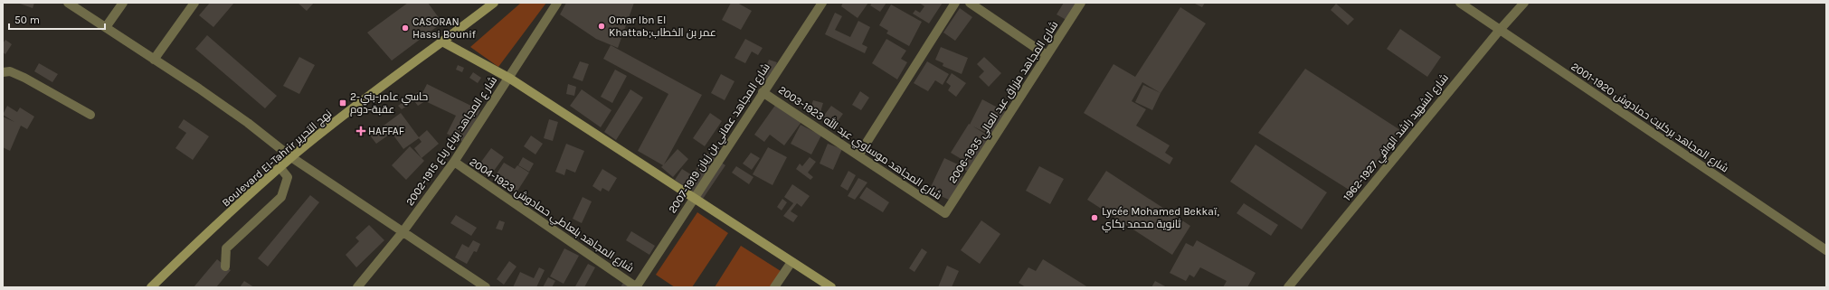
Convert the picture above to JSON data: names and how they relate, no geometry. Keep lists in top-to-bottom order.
{
  "streets": {
    "main road": ["Boulevard El-Tahrir نهج التحرير"],
    "street": [
      "شارع المجاهد مزراق عبد العالي 1935-2006",
      "شارع المجاهد بركليت حمادوش 1920-2001",
      "شارع الشهيد راشد الوافي 1927-1962",
      "شارع المجاهد عماني بن زيان 1919-2007",
      "شار ع المجاهد برباع رباع 1915-2002",
      "شارع المجاهد موساوي عبد الله 1923-2003",
      "شارع المجاهد بلعاطي حمادوش 1923-2004"
    ]
  },
  "crossings": [
    ["شارع المجاهد مزراق عبد العالي 1935-2006", "شارع المجاهد موساوي عبد الله 1923-2003"],
    ["شارع المجاهد بركليت حمادوش 1920-2001", "شارع الشهيد راشد الوافي 1927-1962"],
    ["شارع المجاهد عماني بن زيان 1919-2007", "شارع المجاهد موساوي عبد الله 1923-2003"],
    ["شارع المجاهد عماني بن زيان 1919-2007", "شارع المجاهد بلعاطي حمادوش 1923-2004"],
    ["شار ع المجاهد برباع رباع 1915-2002", "شارع المجاهد بلعاطي حمادوش 1923-2004"]
  ],
  "places": {
    "other": ["Omar Ibn El Khattab;عمر بن الخطاب", "CASORAN Hassi Bounif", "Lycée Mohamed Bekkaï, ثانوية محمد بكاي"],
    "transit": ["2-حاسي عامر-بني عقبة-دوم"],
    "health": ["HAFFAF"]
  },
  "scale_bar": "50 m"
}
